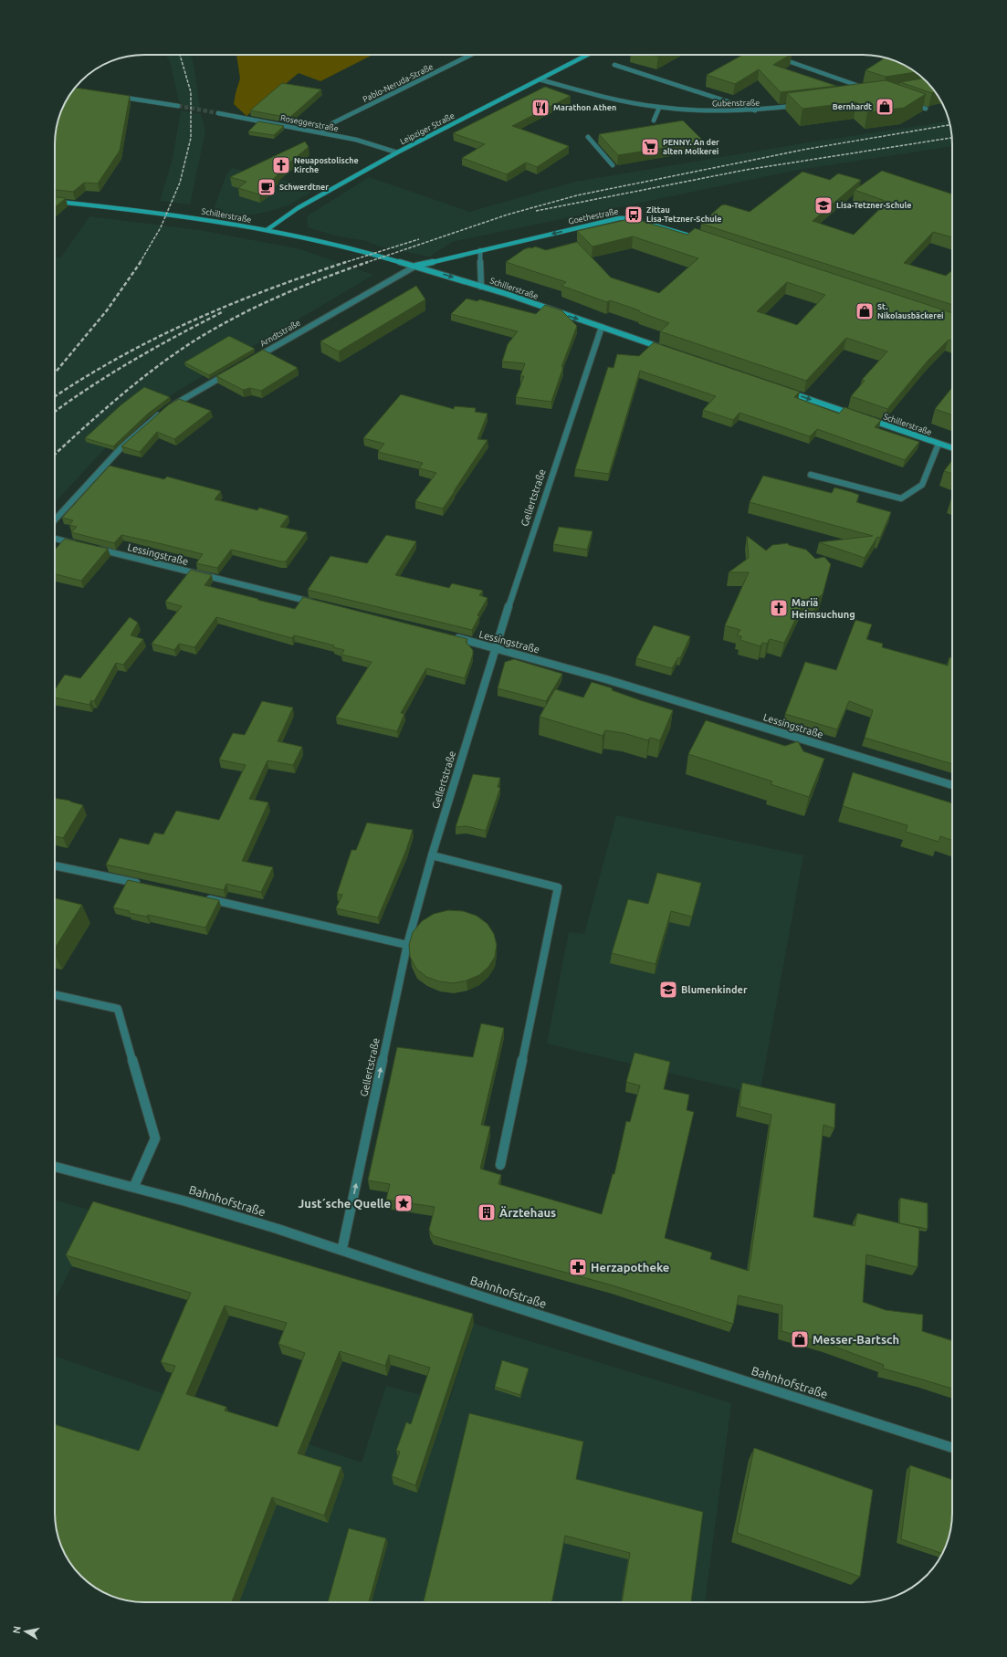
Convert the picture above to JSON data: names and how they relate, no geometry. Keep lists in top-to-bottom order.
{
  "streets": {
    "main road": ["Leipziger Straße", "Schillerstraße", "Goethestraße"],
    "street": [
      "Pablo-Neruda-Straße",
      "Gubenstraße",
      "Roseggerstraße",
      "Arndtstraße",
      "Gellertstraße",
      "Lessingstraße",
      "Bahnhofstraße"
    ]
  },
  "crossings": [
    ["Pablo-Neruda-Straße", "Roseggerstraße"],
    ["Gubenstraße", "Leipziger Straße"],
    ["Roseggerstraße", "Leipziger Straße"],
    ["Leipziger Straße", "Schillerstraße"],
    ["Schillerstraße", "Goethestraße"],
    ["Schillerstraße", "Arndtstraße"],
    ["Schillerstraße", "Gellertstraße"],
    ["Goethestraße", "Arndtstraße"],
    ["Gellertstraße", "Lessingstraße"],
    ["Gellertstraße", "Bahnhofstraße"]
  ],
  "one_way": ["Goethestraße"],
  "places": {
    "shop": ["Bernhardt", "St. Nikolausbäckerei", "Messer-Bartsch"],
    "restaurant": ["Marathon Athen"],
    "supermarket": ["PENNY. An der alten Molkerei"],
    "church": ["Neuapostolische Kirche", "Mariä Heimsuchung"],
    "cafe": ["Schwerdtner"],
    "school or university": ["Lisa-Tetzner-Schule", "Blumenkinder"],
    "bus stop": ["Zittau Lisa-Tetzner-Schule"],
    "place": ["Just´sche Quelle"],
    "building": ["Ärztehaus"],
    "pharmacy": ["Herzapotheke"]
  },
  "north": "left"
}
